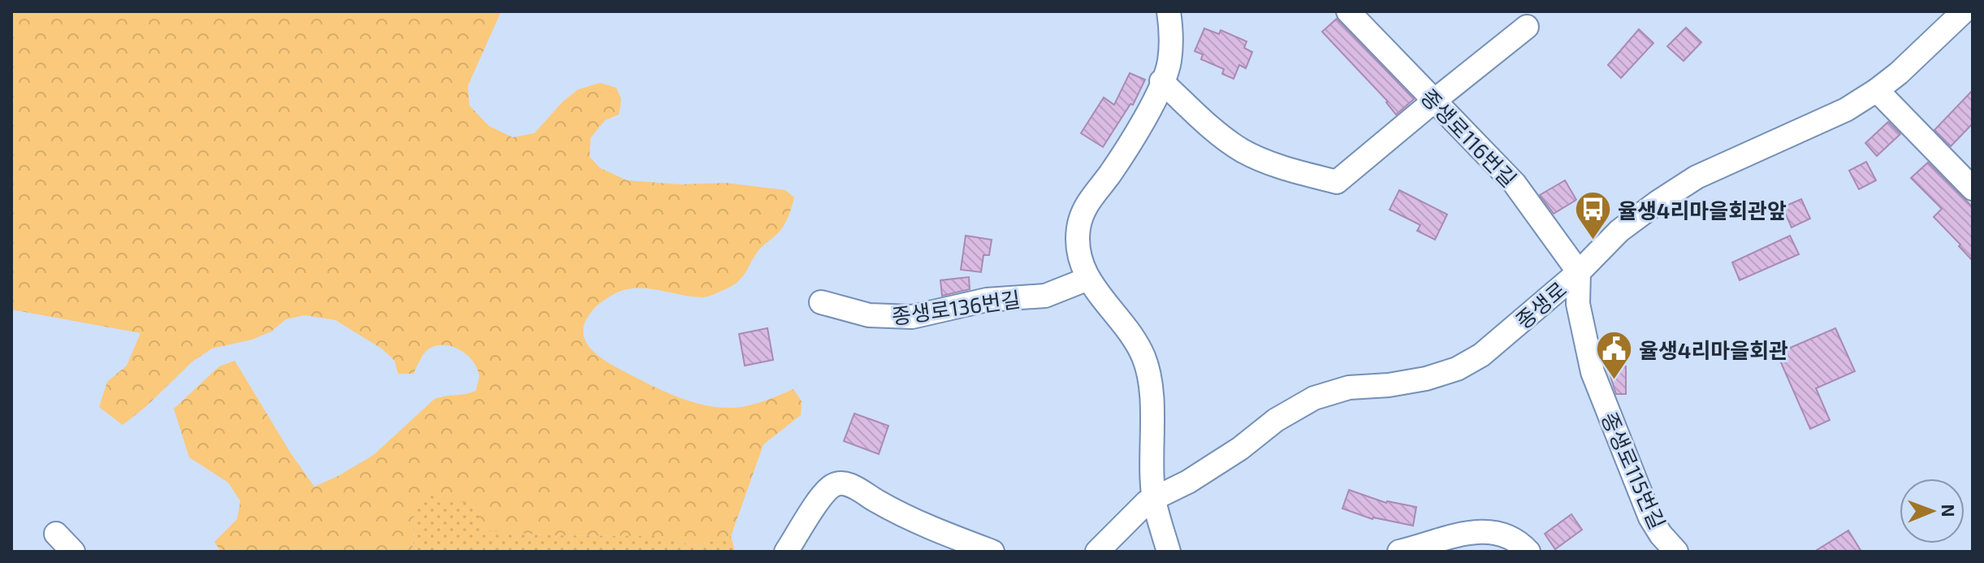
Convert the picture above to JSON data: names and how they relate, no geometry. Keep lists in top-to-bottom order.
{
  "streets": {
    "street": [
      "종생로116번길",
      "종생로",
      "종생로136번길",
      "종생로115번길"
    ]
  },
  "crossings": [
    ["종생로116번길", "종생로"],
    ["종생로116번길", "종생로115번길"],
    ["종생로", "종생로115번길"]
  ],
  "places": {
    "bus stop": ["율생4리마을회관앞"],
    "public building": ["율생4리마을회관"]
  },
  "north": "right"
}
